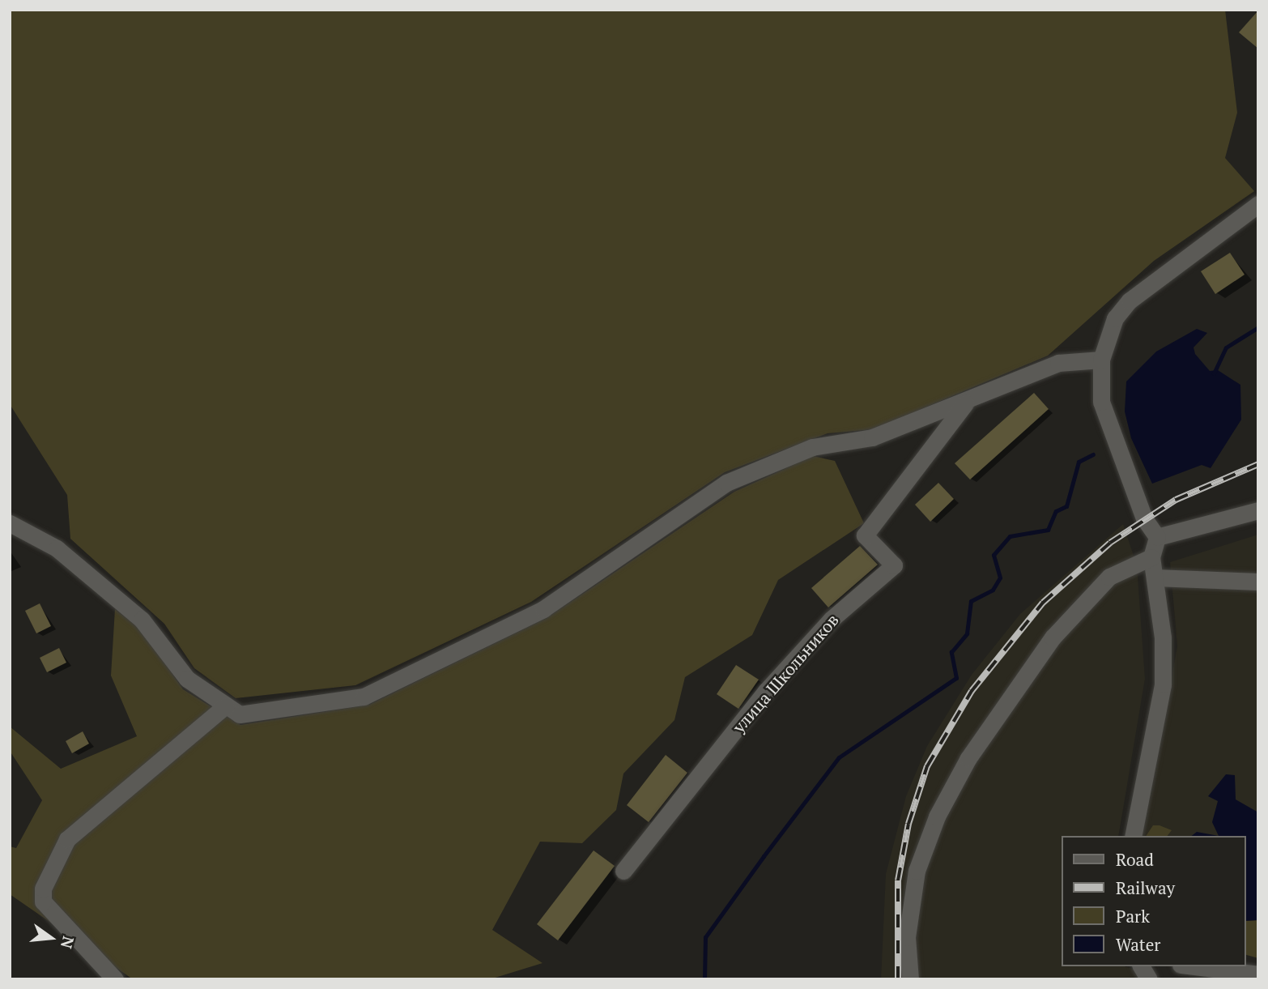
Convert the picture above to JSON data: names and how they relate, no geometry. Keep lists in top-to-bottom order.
{
  "streets": {
    "street": ["улица Школьников"]
  },
  "legend": [
    "Road",
    "Railway",
    "Park",
    "Water"
  ],
  "north": "right"
}
